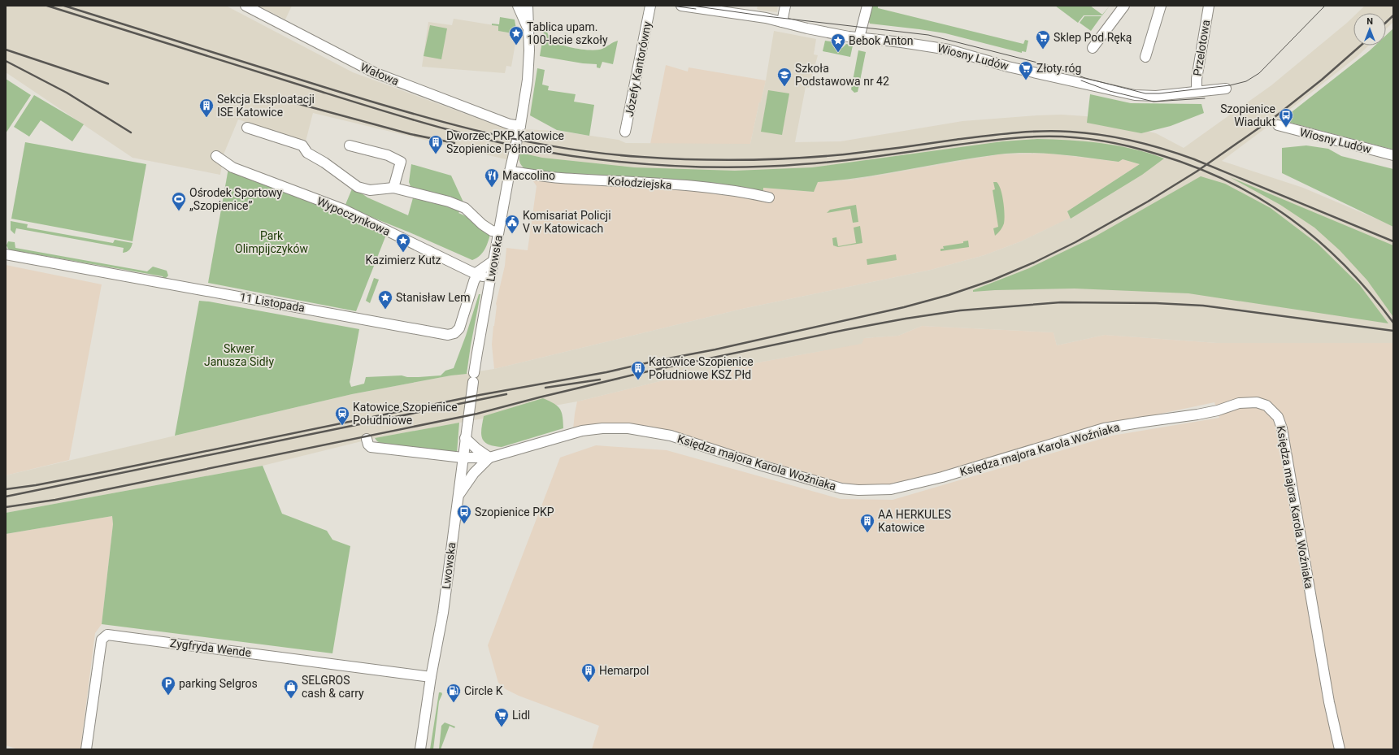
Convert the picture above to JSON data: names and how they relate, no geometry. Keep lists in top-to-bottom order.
{
  "streets": {
    "street": [
      "Przelotowa",
      "Wiosny Ludów",
      "Józefy Kantorówny",
      "Wałowa",
      "Kołodziejska",
      "Wypoczynkowa",
      "Lwowska",
      "11 Listopada",
      "Księdza majora Karola Woźniaka",
      "Zygfryda Wende"
    ]
  },
  "crossings": [
    ["Przelotowa", "Wiosny Ludów"],
    ["Wałowa", "Lwowska"],
    ["Kołodziejska", "Lwowska"],
    ["Wypoczynkowa", "Lwowska"],
    ["Wypoczynkowa", "11 Listopada"],
    ["Lwowska", "Księdza majora Karola Woźniaka"],
    ["Lwowska", "Zygfryda Wende"]
  ],
  "parks": ["Park Olimpijczyków", "Skwer Janusza Sidły"],
  "places": {
    "place": [
      "Tablica upam. 100-lecie szkoły",
      "Bebok Anton",
      "Kazimierz Kutz",
      "Stanisław Lem"
    ],
    "supermarket": ["Sklep Pod Ręką", "Złoty róg", "Lidl"],
    "school or university": ["Szkoła Podstawowa nr 42"],
    "building": [
      "Sekcja Eksploatacji ISE Katowice",
      "Dworzec PKP Katowice Szopienice Północne",
      "Katowice Szopienice Południowe KSZ Płd",
      "AA HERKULES Katowice",
      "Hemarpol"
    ],
    "bus stop": ["Szopienice Wiadukt", "Szopienice PKP"],
    "restaurant": ["Maccolino"],
    "sports": ["Ośrodek Sportowy „Szopienice”"],
    "public building": ["Komisariat Policji V w Katowicach"],
    "station": ["Katowice Szopienice Południowe"],
    "parking": ["parking Selgros"],
    "shop": ["SELGROS cash & carry"],
    "fuel station": ["Circle K"]
  },
  "north": "top"
}
